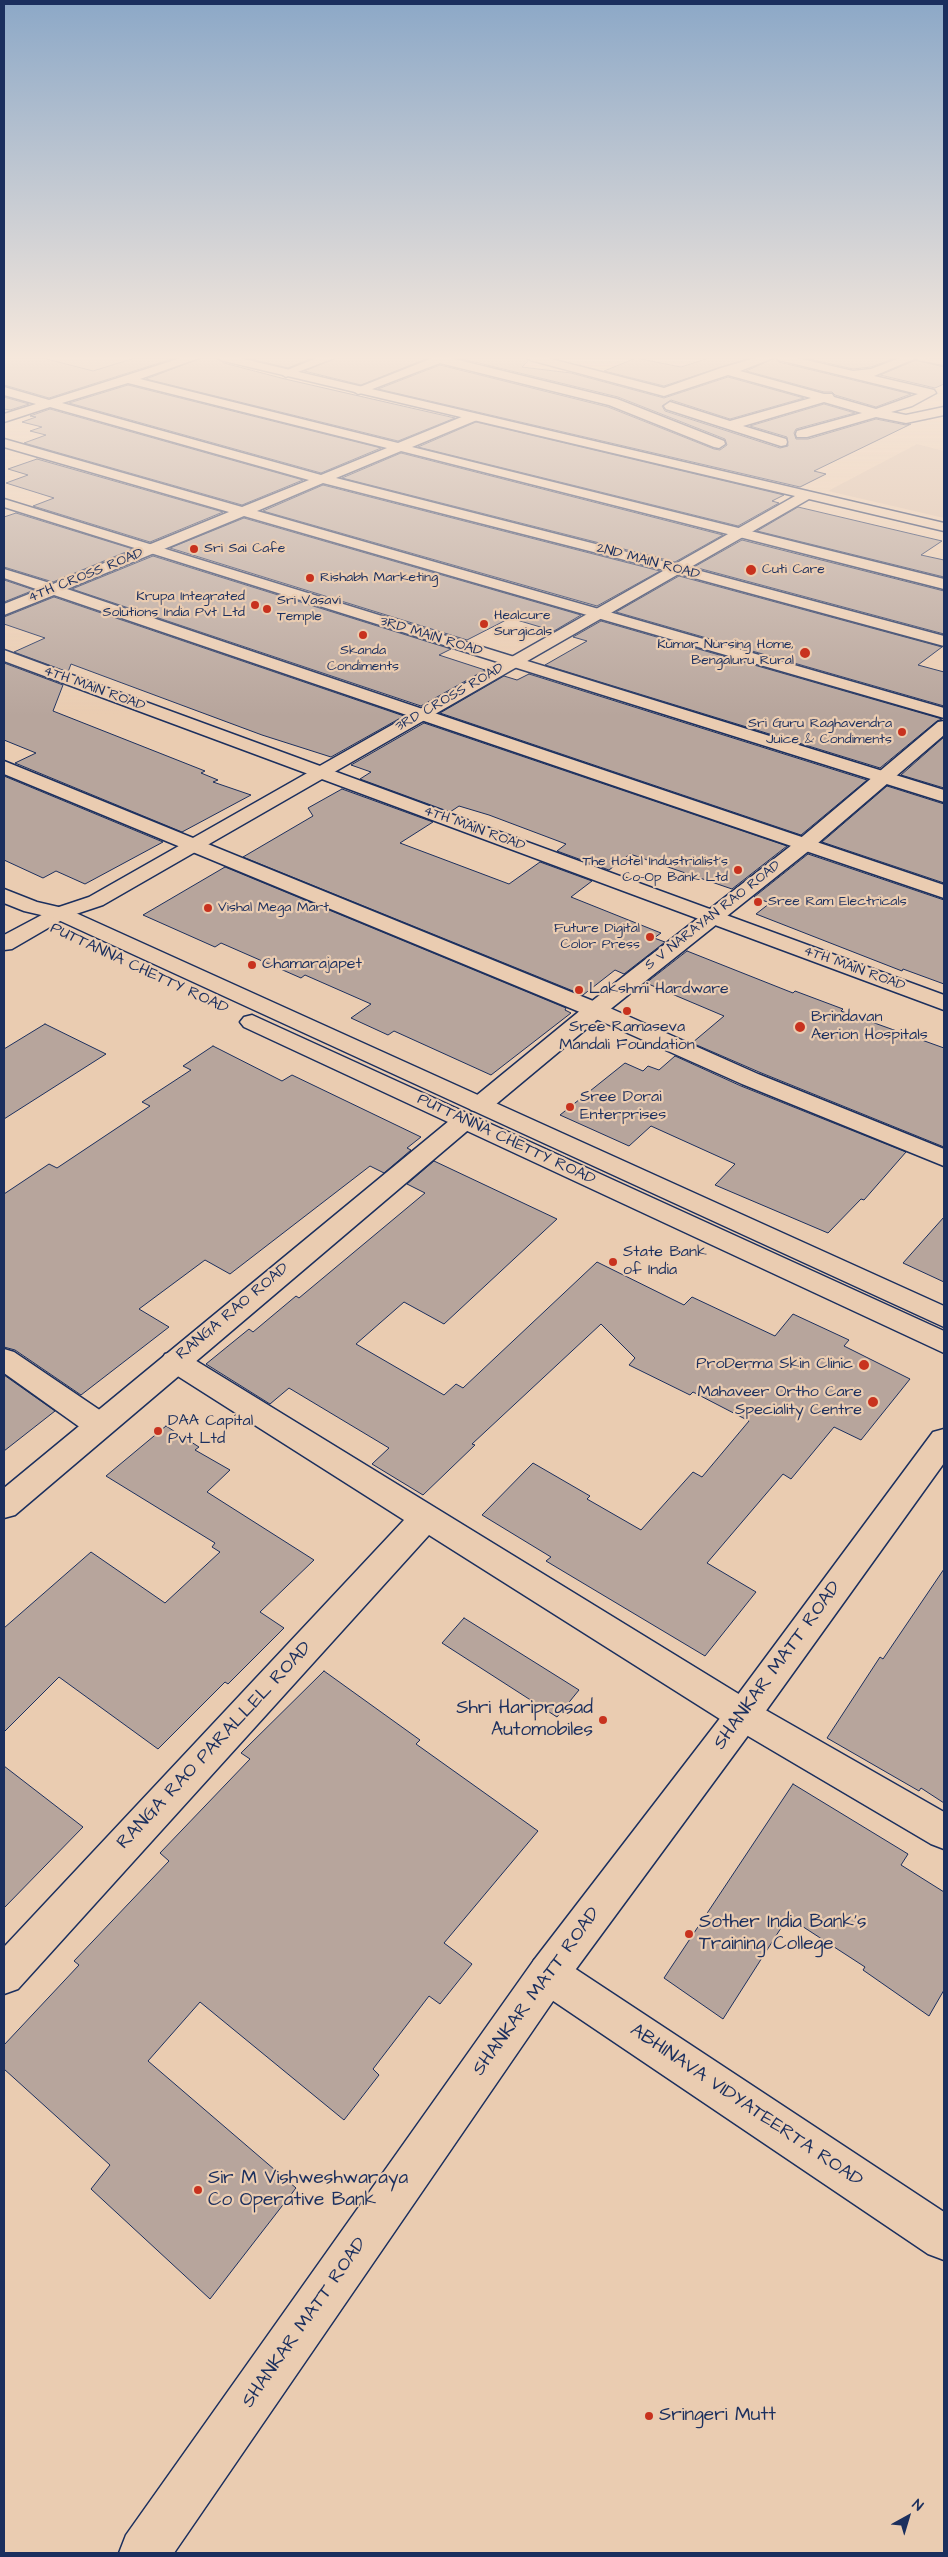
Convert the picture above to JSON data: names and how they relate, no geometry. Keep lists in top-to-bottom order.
{
  "streets": {
    "street": [
      "2ND MAIN ROAD",
      "4TH CROSS ROAD",
      "3RD MAIN ROAD",
      "4TH MAIN ROAD",
      "3RD CROSS ROAD",
      "S V NARAYAN RAO ROAD",
      "PUTTANNA CHETTY ROAD",
      "RANGA RAO ROAD",
      "SHANKAR MATT ROAD",
      "RANGA RAO PARALLEL ROAD",
      "ABHINAVA VIDYATEERTA ROAD"
    ]
  },
  "crossings": [
    ["2ND MAIN ROAD", "4TH CROSS ROAD"],
    ["2ND MAIN ROAD", "3RD CROSS ROAD"],
    ["4TH CROSS ROAD", "3RD MAIN ROAD"],
    ["3RD MAIN ROAD", "3RD CROSS ROAD"],
    ["3RD MAIN ROAD", "S V NARAYAN RAO ROAD"],
    ["4TH MAIN ROAD", "3RD CROSS ROAD"],
    ["4TH MAIN ROAD", "S V NARAYAN RAO ROAD"],
    ["3RD CROSS ROAD", "PUTTANNA CHETTY ROAD"],
    ["S V NARAYAN RAO ROAD", "PUTTANNA CHETTY ROAD"],
    ["S V NARAYAN RAO ROAD", "RANGA RAO ROAD"],
    ["PUTTANNA CHETTY ROAD", "RANGA RAO ROAD"],
    ["SHANKAR MATT ROAD", "ABHINAVA VIDYATEERTA ROAD"]
  ],
  "places": [
    "Sri Sai Cafe",
    "Cuti Care",
    "Rishabh Marketing",
    "Krupa Integrated Solutions India Pvt Ltd",
    "Sri Vasavi Temple",
    "Healcure Surgicals",
    "Skanda Condiments",
    "Kumar Nursing Home, Bengaluru Rural",
    "Sri Guru Raghavendra Juice & Condiments",
    "The Hotel Industrialist's Co-Op Bank Ltd",
    "Sree Ram Electricals",
    "Vishal Mega Mart",
    "Future Digital Color Press",
    "Chamarajapet",
    "Lakshmi Hardware",
    "Sree Ramaseva Mandali Foundation",
    "Brindavan Aerion Hospitals",
    "Sree Dorai Enterprises",
    "State Bank of India",
    "ProDerma Skin Clinic",
    "Mahaveer Ortho Care Speciality Centre",
    "DAA Capital Pvt Ltd",
    "Shri Hariprasad Automobiles",
    "Sother India Bank's Training College",
    "Sir M Vishweshwaraya Co Operative Bank",
    "Sringeri Mutt"
  ],
  "north": "top right"
}
